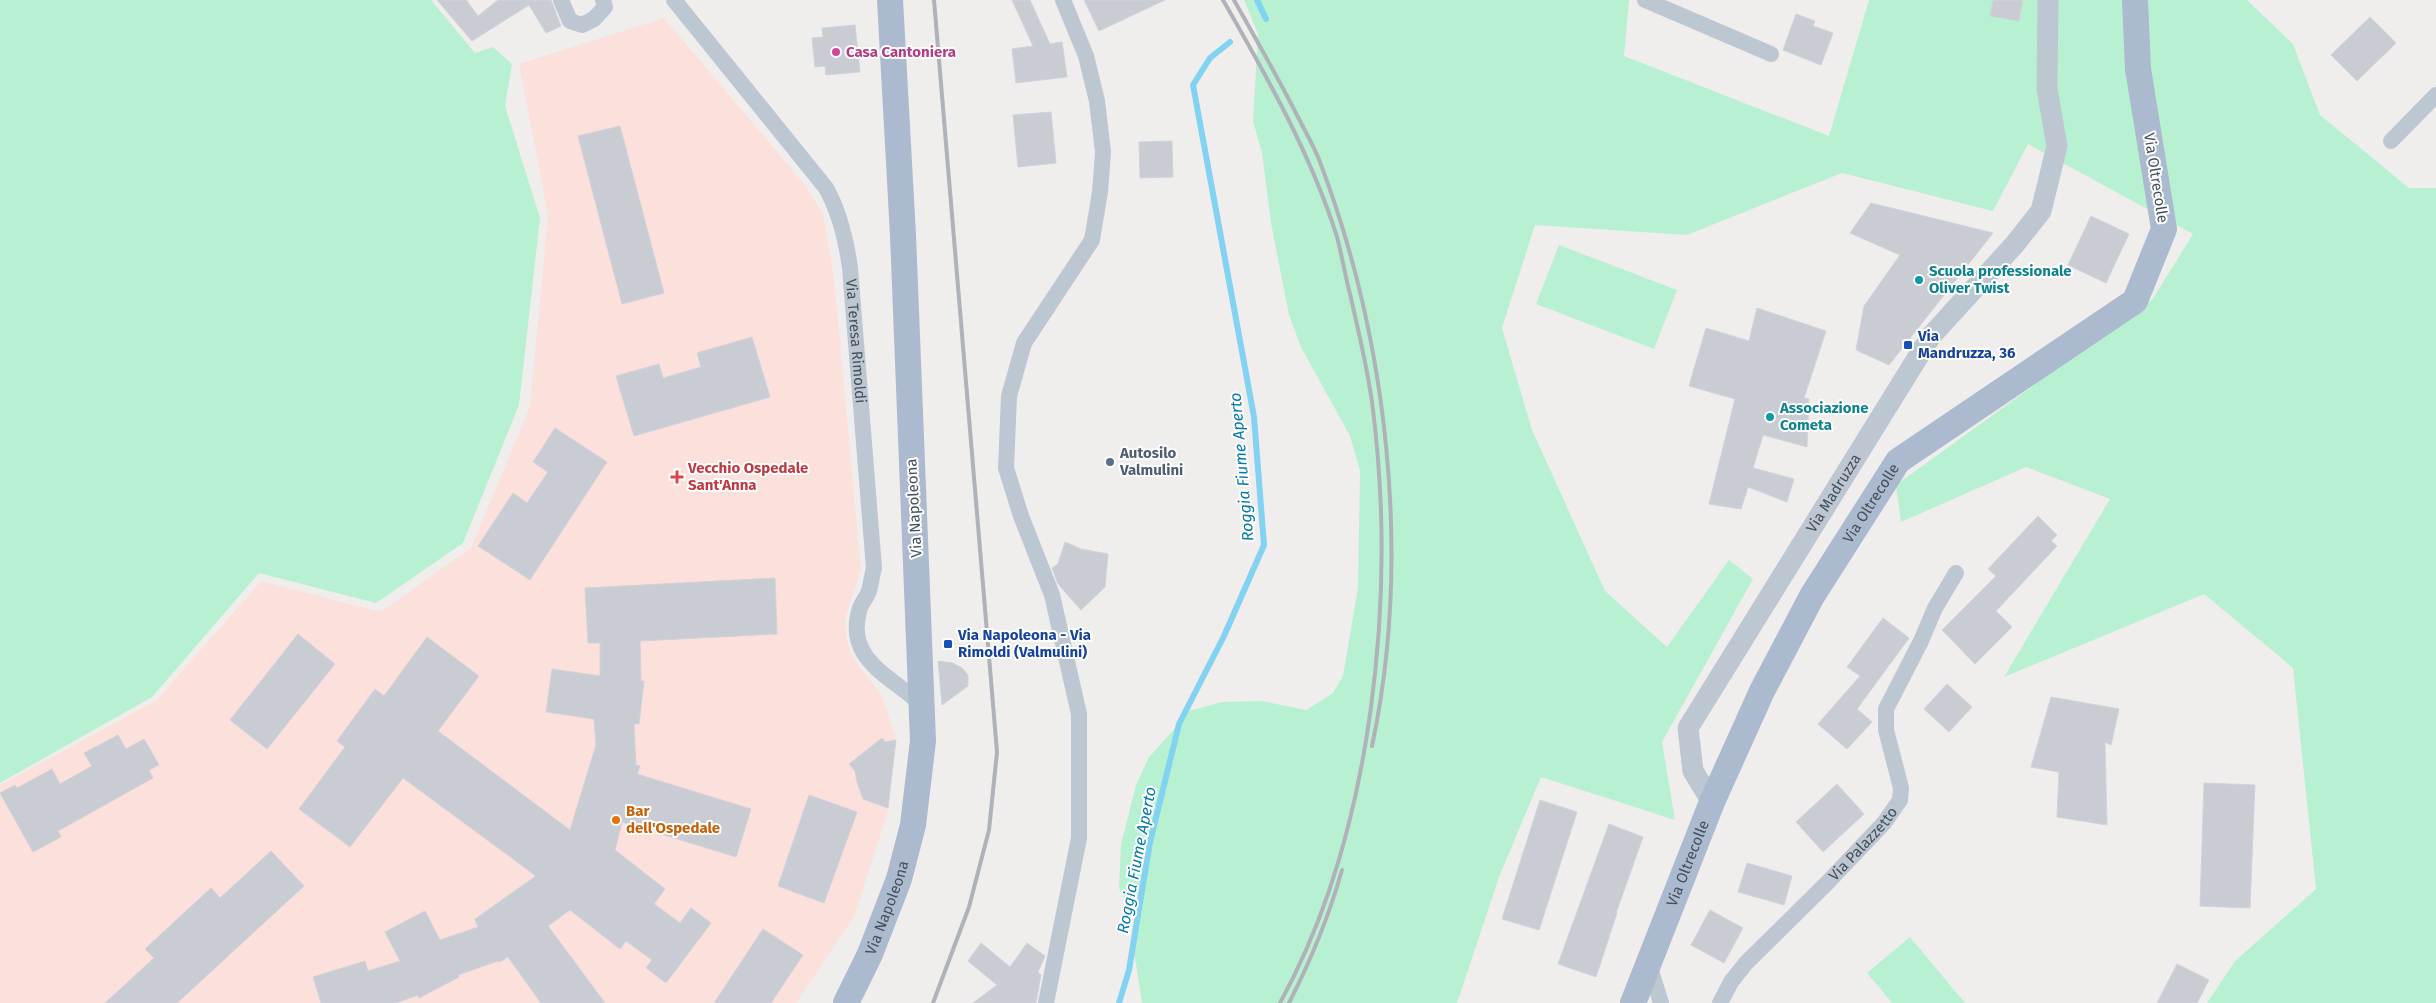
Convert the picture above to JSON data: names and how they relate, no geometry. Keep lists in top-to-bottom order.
{
  "streets": {
    "main road": ["Via Oltrecolle", "Via Napoleona"],
    "street": ["Via Teresa Rimoldi", "Via Madruzza", "Via Palazzetto"]
  },
  "crossings": [
    ["Via Oltrecolle", "Via Madruzza"],
    ["Via Teresa Rimoldi", "Via Napoleona"]
  ],
  "water": ["Roggia Fiume Aperto"],
  "places": {
    "other": [
      "Casa Cantoniera",
      "Scuola professionale Oliver Twist",
      "Associazione Cometa",
      "Autosilo Valmulini",
      "Bar dell'Ospedale"
    ],
    "transit": ["Via Mandruzza, 36", "Via Napoleona - Via Rimoldi (Valmulini)"],
    "health": ["Vecchio Ospedale Sant'Anna"]
  }
}
